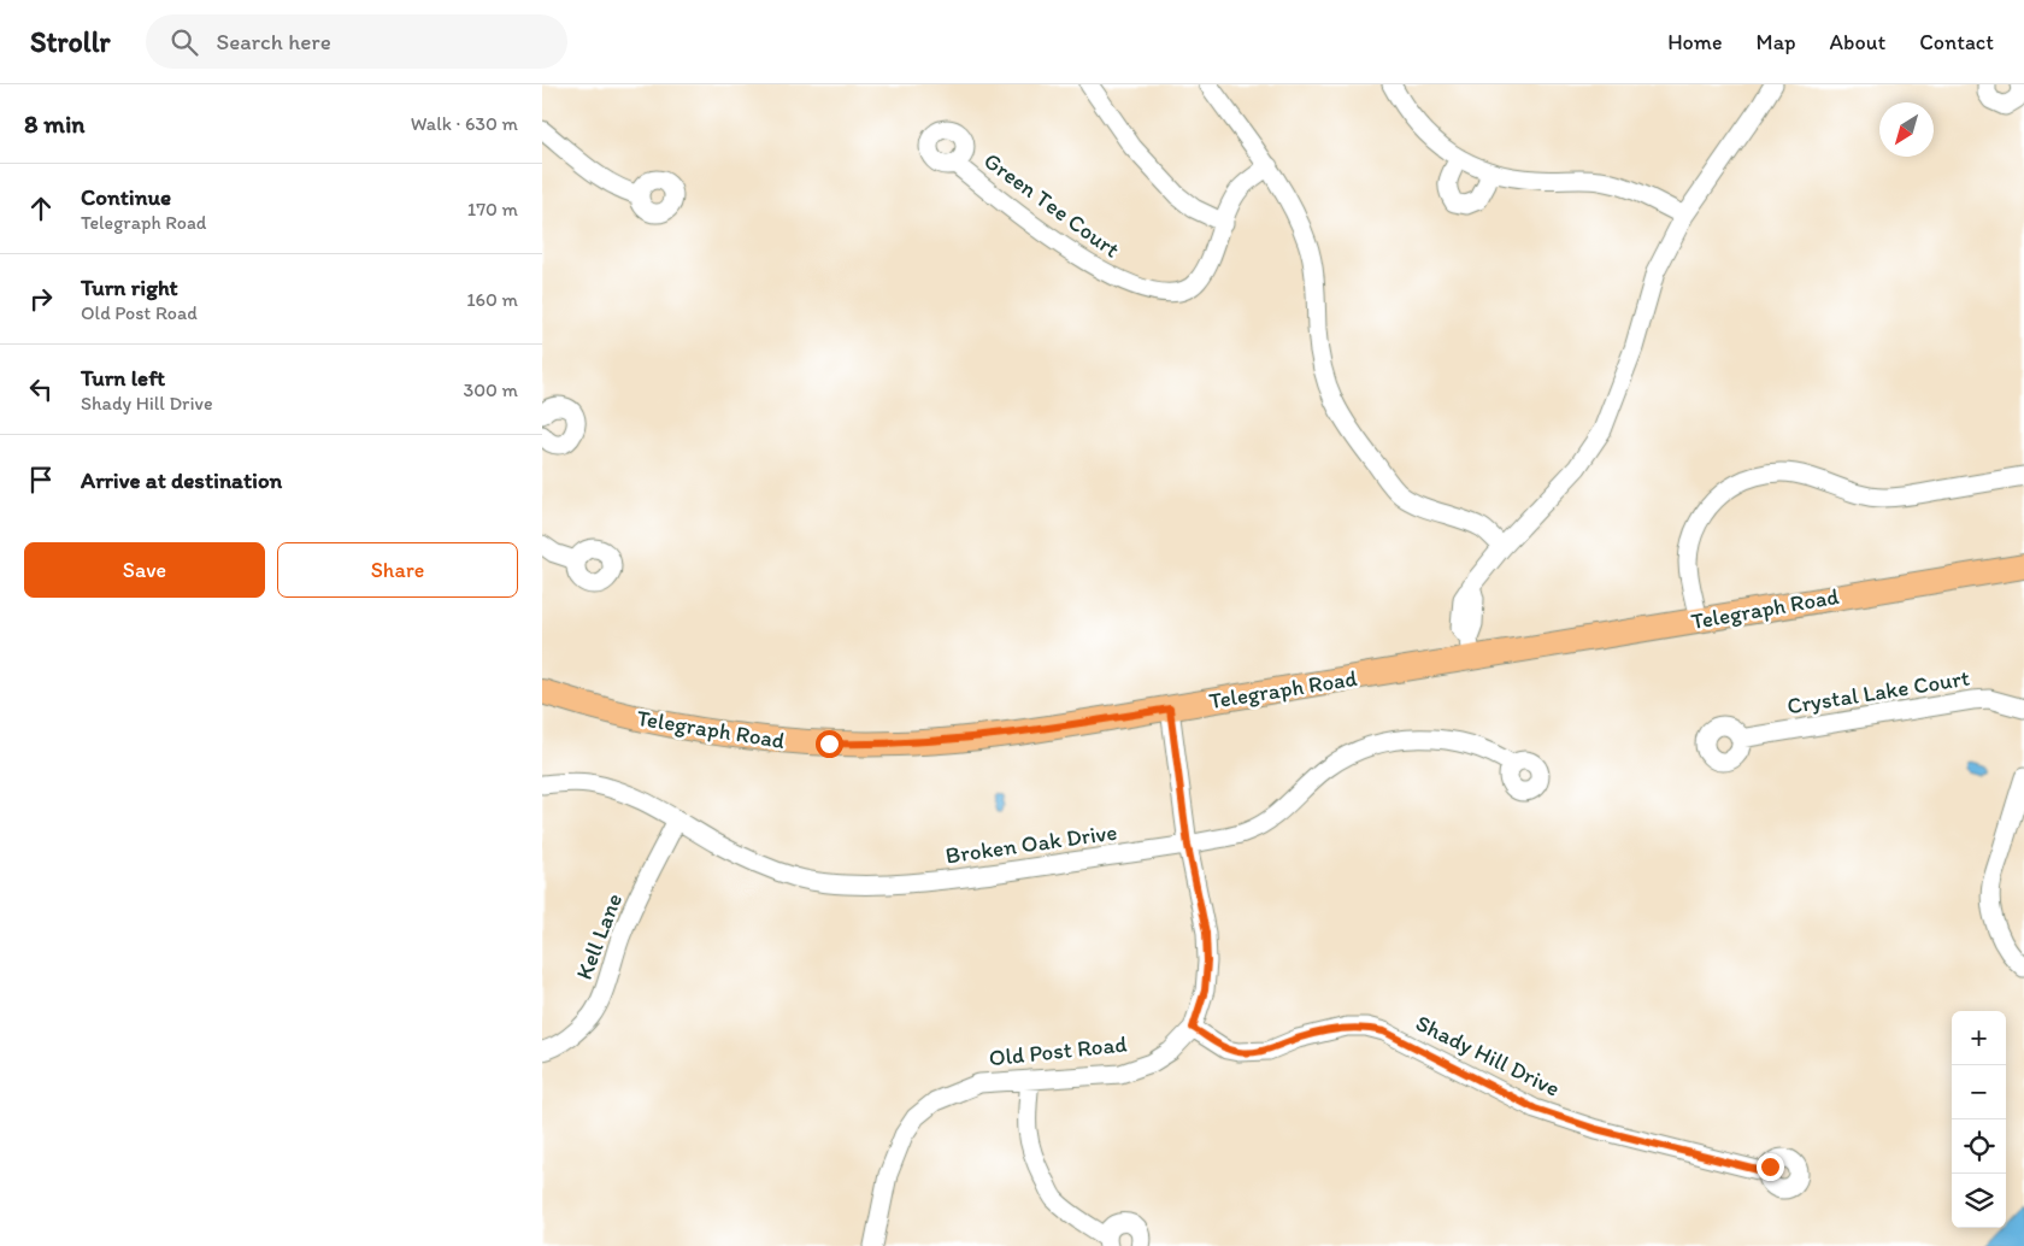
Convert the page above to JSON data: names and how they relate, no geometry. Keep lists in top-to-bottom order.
{
  "streets": {
    "main road": ["Telegraph Road"],
    "street": [
      "Green Tee Court",
      "Crystal Lake Court",
      "Broken Oak Drive",
      "Kell Lane",
      "Old Post Road",
      "Shady Hill Drive"
    ]
  },
  "crossings": [
    ["Telegraph Road", "Old Post Road"],
    ["Broken Oak Drive", "Kell Lane"],
    ["Broken Oak Drive", "Old Post Road"],
    ["Old Post Road", "Shady Hill Drive"]
  ],
  "north": "bottom left",
  "page": {
    "header": "Strollr",
    "search": "Search here",
    "nav": [
      "Home",
      "Map",
      "About",
      "Contact"
    ],
    "heading": ["8 min", "Walk · 630 m"],
    "list": [
      ["Continue", "Telegraph Road", "170 m"],
      ["Turn right", "Old Post Road", "160 m"],
      ["Turn left", "Shady Hill Drive", "300 m"],
      "Arrive at destination"
    ],
    "buttons": ["Save", "Share"],
    "map_buttons": ["+", "−"]
  }
}
